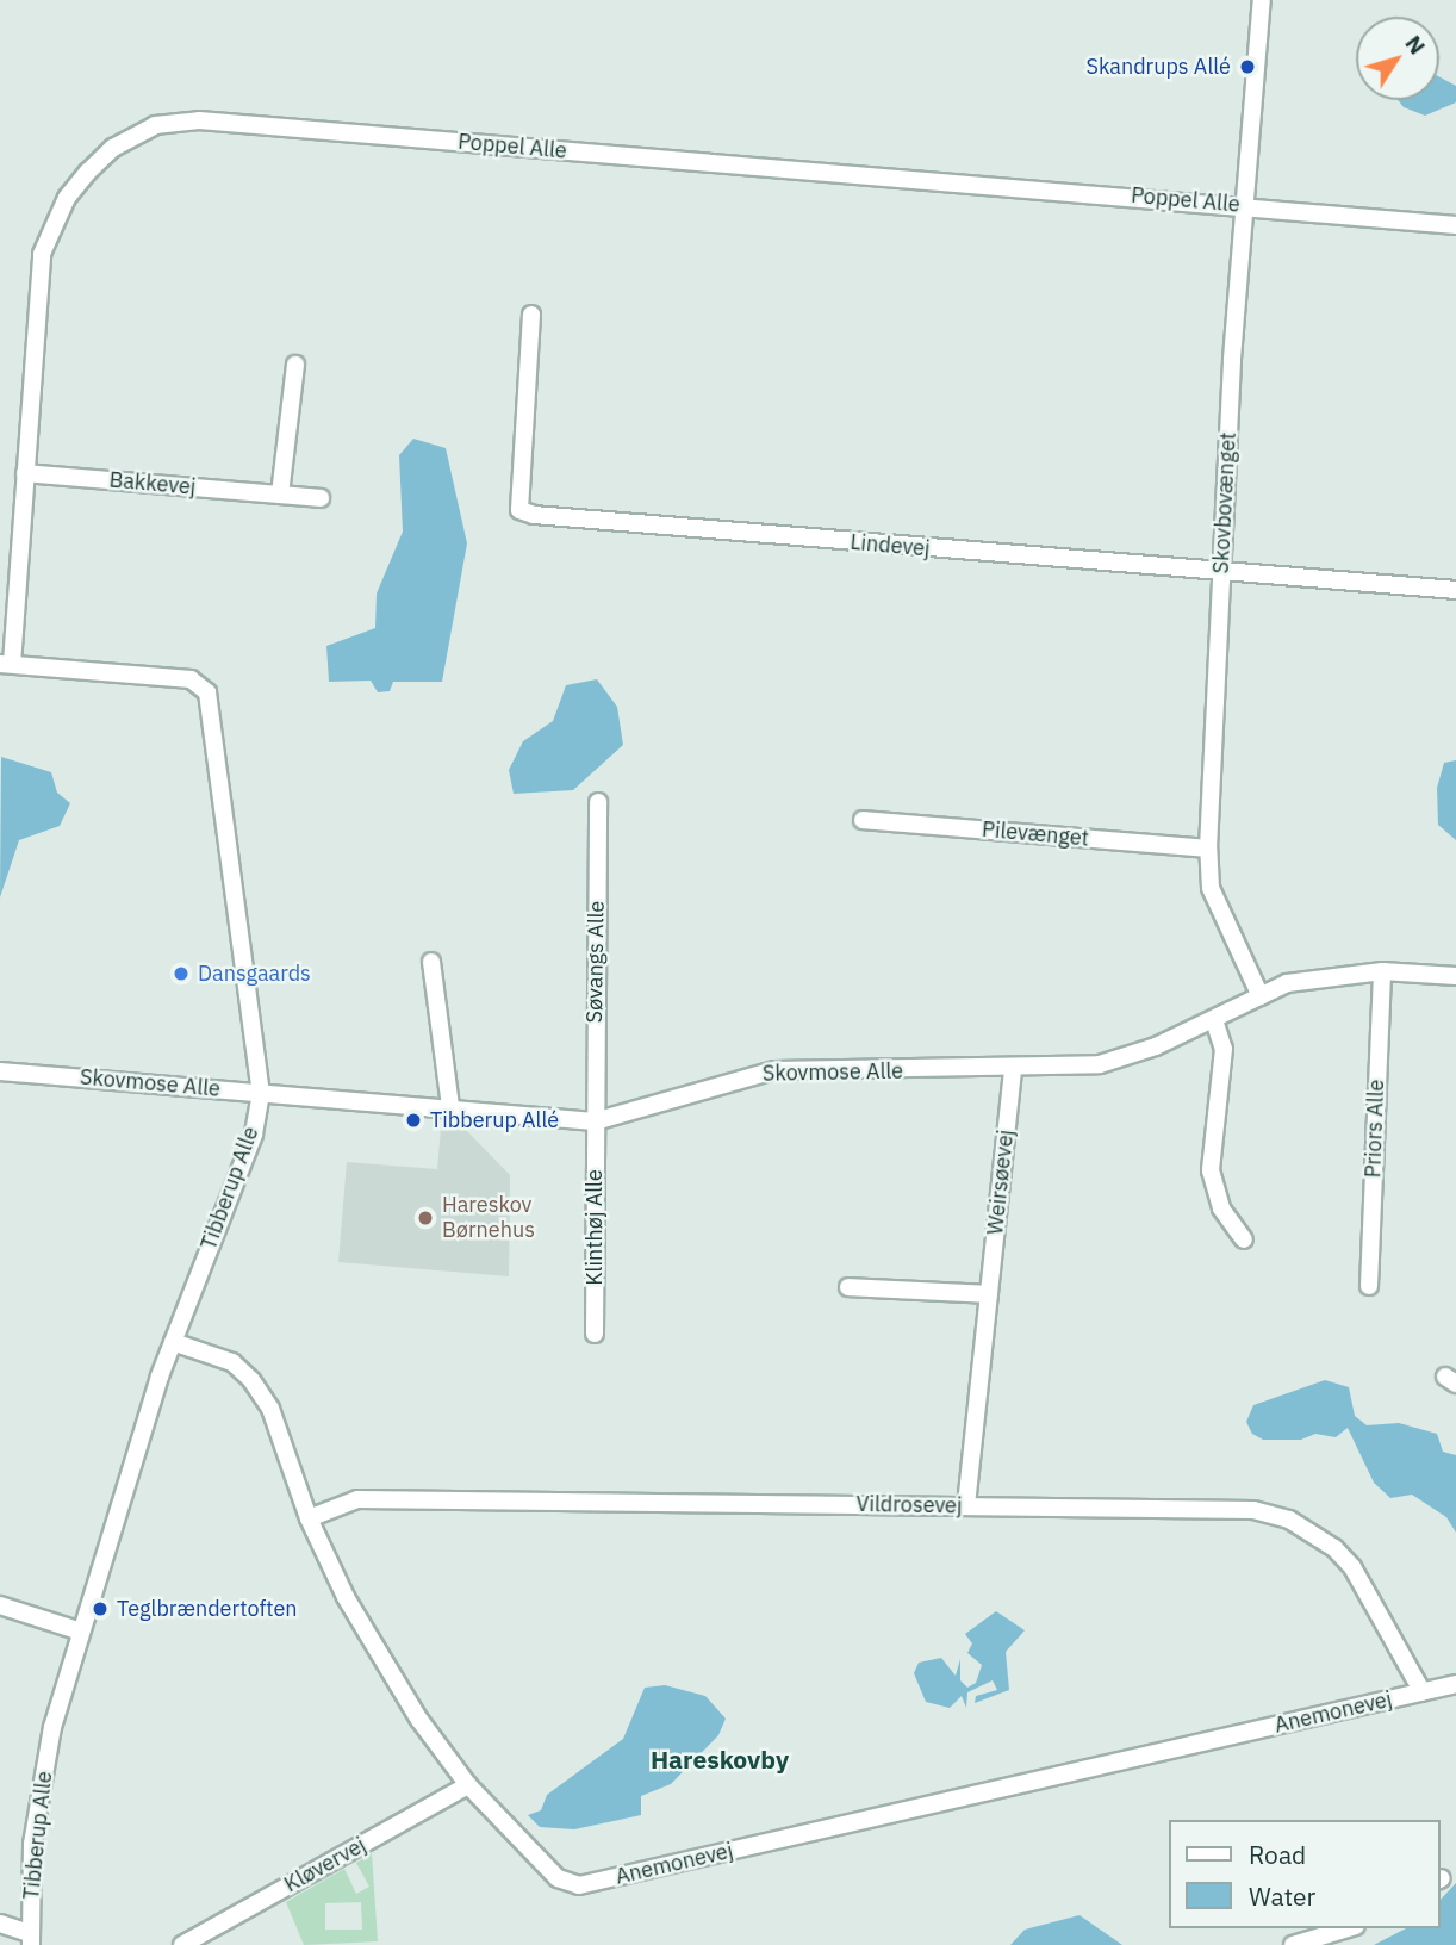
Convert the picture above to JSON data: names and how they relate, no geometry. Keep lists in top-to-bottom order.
{
  "streets": {
    "street": [
      "Poppel Alle",
      "Bakkevej",
      "Skovbovænget",
      "Lindevej",
      "Pilevænget",
      "Søvangs Alle",
      "Skovmose Alle",
      "Priors Alle",
      "Weirsøevej",
      "Tibberup Alle",
      "Klinthøj Alle",
      "Vildrosevej",
      "Anemonevej",
      "Kløvervej"
    ]
  },
  "crossings": [
    ["Poppel Alle", "Bakkevej"],
    ["Poppel Alle", "Skovbovænget"],
    ["Poppel Alle", "Tibberup Alle"],
    ["Skovbovænget", "Lindevej"],
    ["Skovbovænget", "Pilevænget"],
    ["Skovbovænget", "Skovmose Alle"],
    ["Søvangs Alle", "Skovmose Alle"],
    ["Søvangs Alle", "Klinthøj Alle"],
    ["Skovmose Alle", "Priors Alle"],
    ["Skovmose Alle", "Weirsøevej"],
    ["Skovmose Alle", "Tibberup Alle"],
    ["Skovmose Alle", "Klinthøj Alle"],
    ["Weirsøevej", "Vildrosevej"],
    ["Tibberup Alle", "Anemonevej"],
    ["Vildrosevej", "Anemonevej"],
    ["Anemonevej", "Kløvervej"]
  ],
  "districts": ["Hareskovby"],
  "places": [
    "Skandrups Allé",
    "Dansgaards",
    "Tibberup Allé",
    "Hareskov Børnehus",
    "Teglbrændertoften"
  ],
  "legend": ["Road", "Water"],
  "north": "top right"
}
